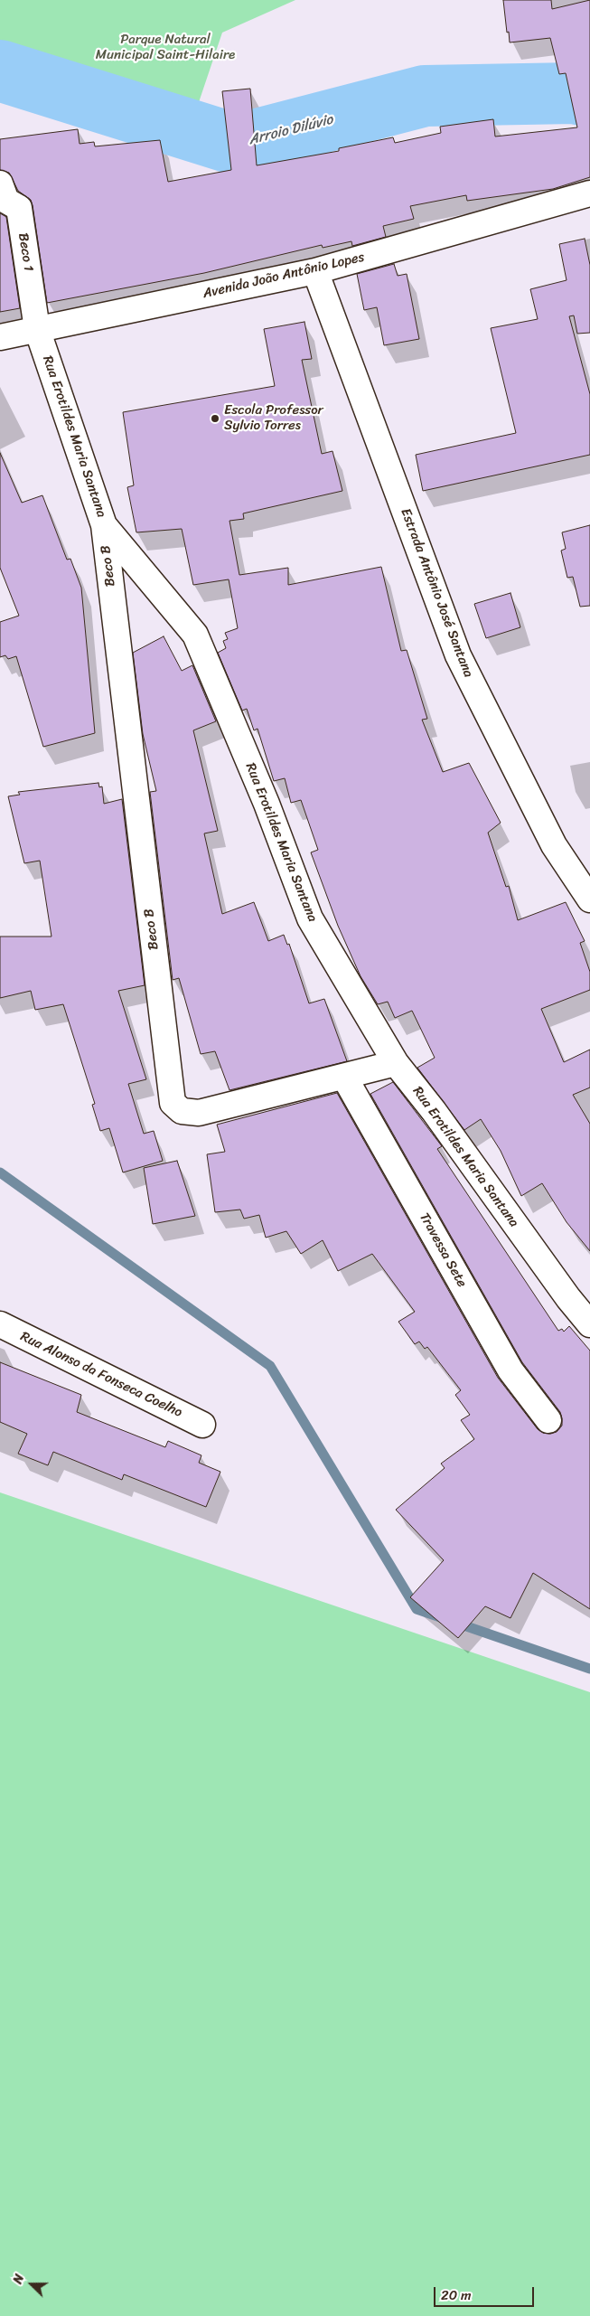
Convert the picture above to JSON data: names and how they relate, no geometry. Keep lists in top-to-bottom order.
{
  "streets": {
    "street": [
      "Beco 1",
      "Avenida João Antônio Lopes",
      "Rua Erotildes Maria Santana",
      "Beco B",
      "Estrada Antônio José Santana",
      "Travessa Sete",
      "Rua Alonso da Fonseca Coelho"
    ]
  },
  "crossings": [
    ["Beco 1", "Avenida João Antônio Lopes"],
    ["Beco 1", "Rua Erotildes Maria Santana"],
    ["Avenida João Antônio Lopes", "Rua Erotildes Maria Santana"],
    ["Avenida João Antônio Lopes", "Estrada Antônio José Santana"],
    ["Rua Erotildes Maria Santana", "Beco B"],
    ["Beco B", "Travessa Sete"]
  ],
  "water": ["Arroio Dilúvio"],
  "parks": ["Parque Natural Municipal Saint-Hilaire"],
  "places": ["Escola Professor Sylvio Torres"],
  "scale_bar": "20 m",
  "north": "left"
}
